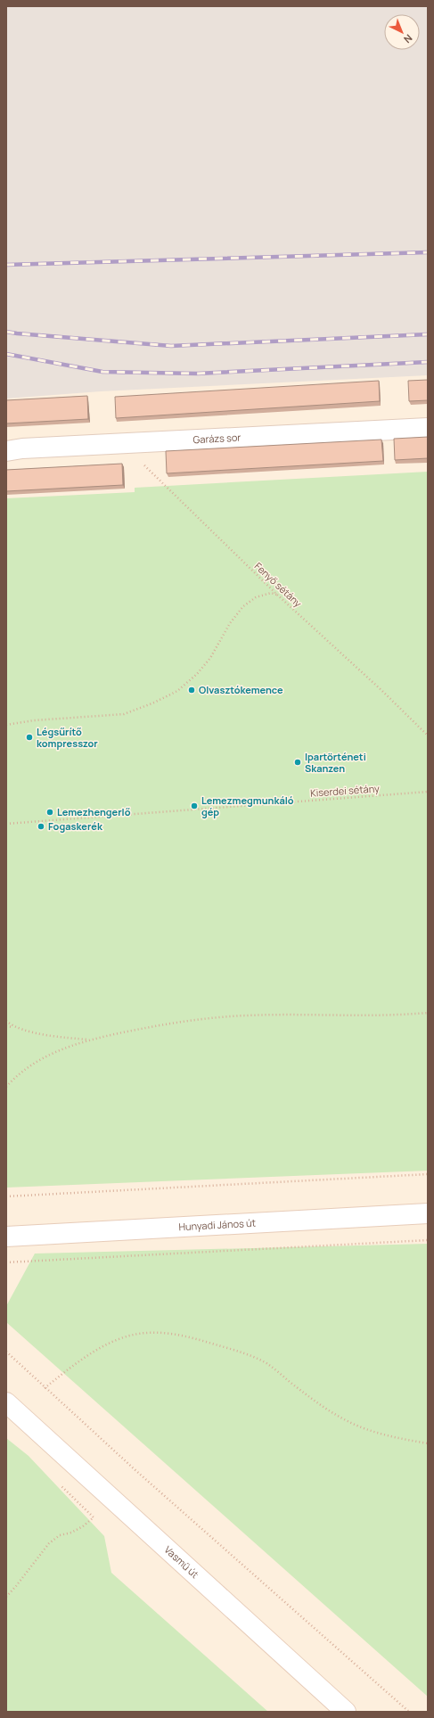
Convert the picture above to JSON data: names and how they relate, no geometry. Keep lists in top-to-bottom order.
{
  "streets": {
    "street": ["Garázs sor", "Hunyadi János út", "Vasmű út"],
    "path": ["Fenyő sétány", "Kiserdei sétány"]
  },
  "crossings": [
    ["Garázs sor", "Fenyő sétány"]
  ],
  "places": [
    "Olvasztókemence",
    "Légsűrítő kompresszor",
    "Ipartörténeti Skanzen",
    "Lemezmegmunkáló gép",
    "Lemezhengerlő",
    "Fogaskerék"
  ],
  "north": "bottom right"
}
